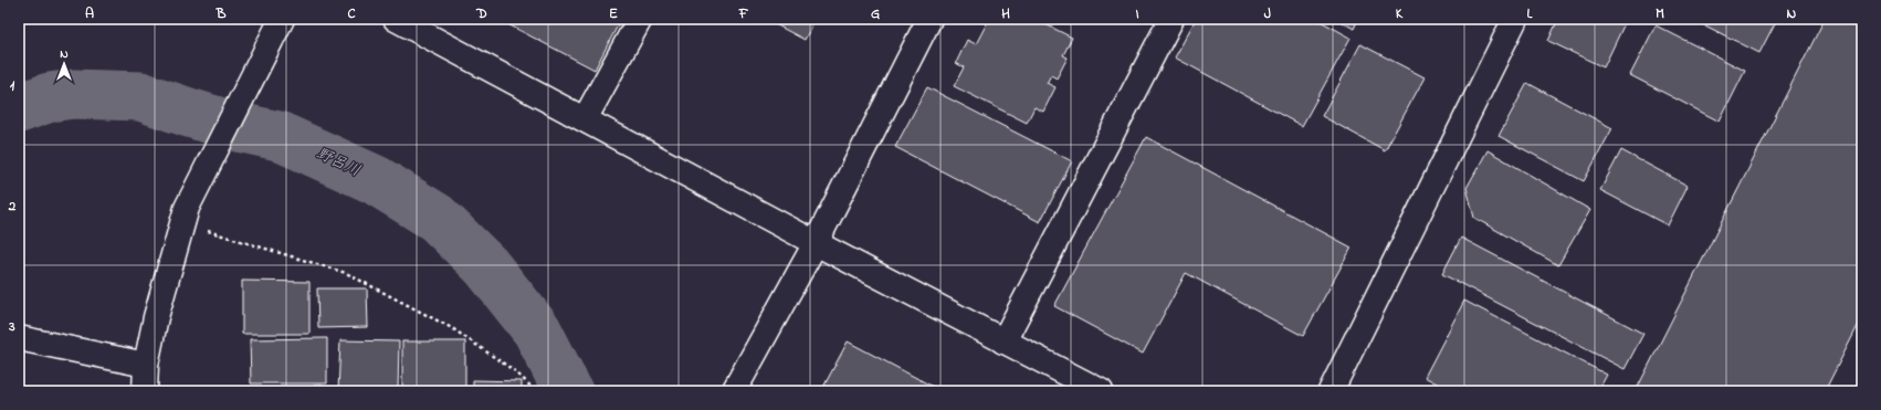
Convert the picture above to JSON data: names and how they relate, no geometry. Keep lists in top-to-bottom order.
{
  "water": ["野呂川"],
  "north": "top",
  "grid": {
    "columns": [
      "A",
      "B",
      "C",
      "D",
      "E",
      "F",
      "G",
      "H",
      "I",
      "J",
      "K",
      "L",
      "M",
      "N"
    ],
    "rows": ["1", "2", "3"]
  }
}
